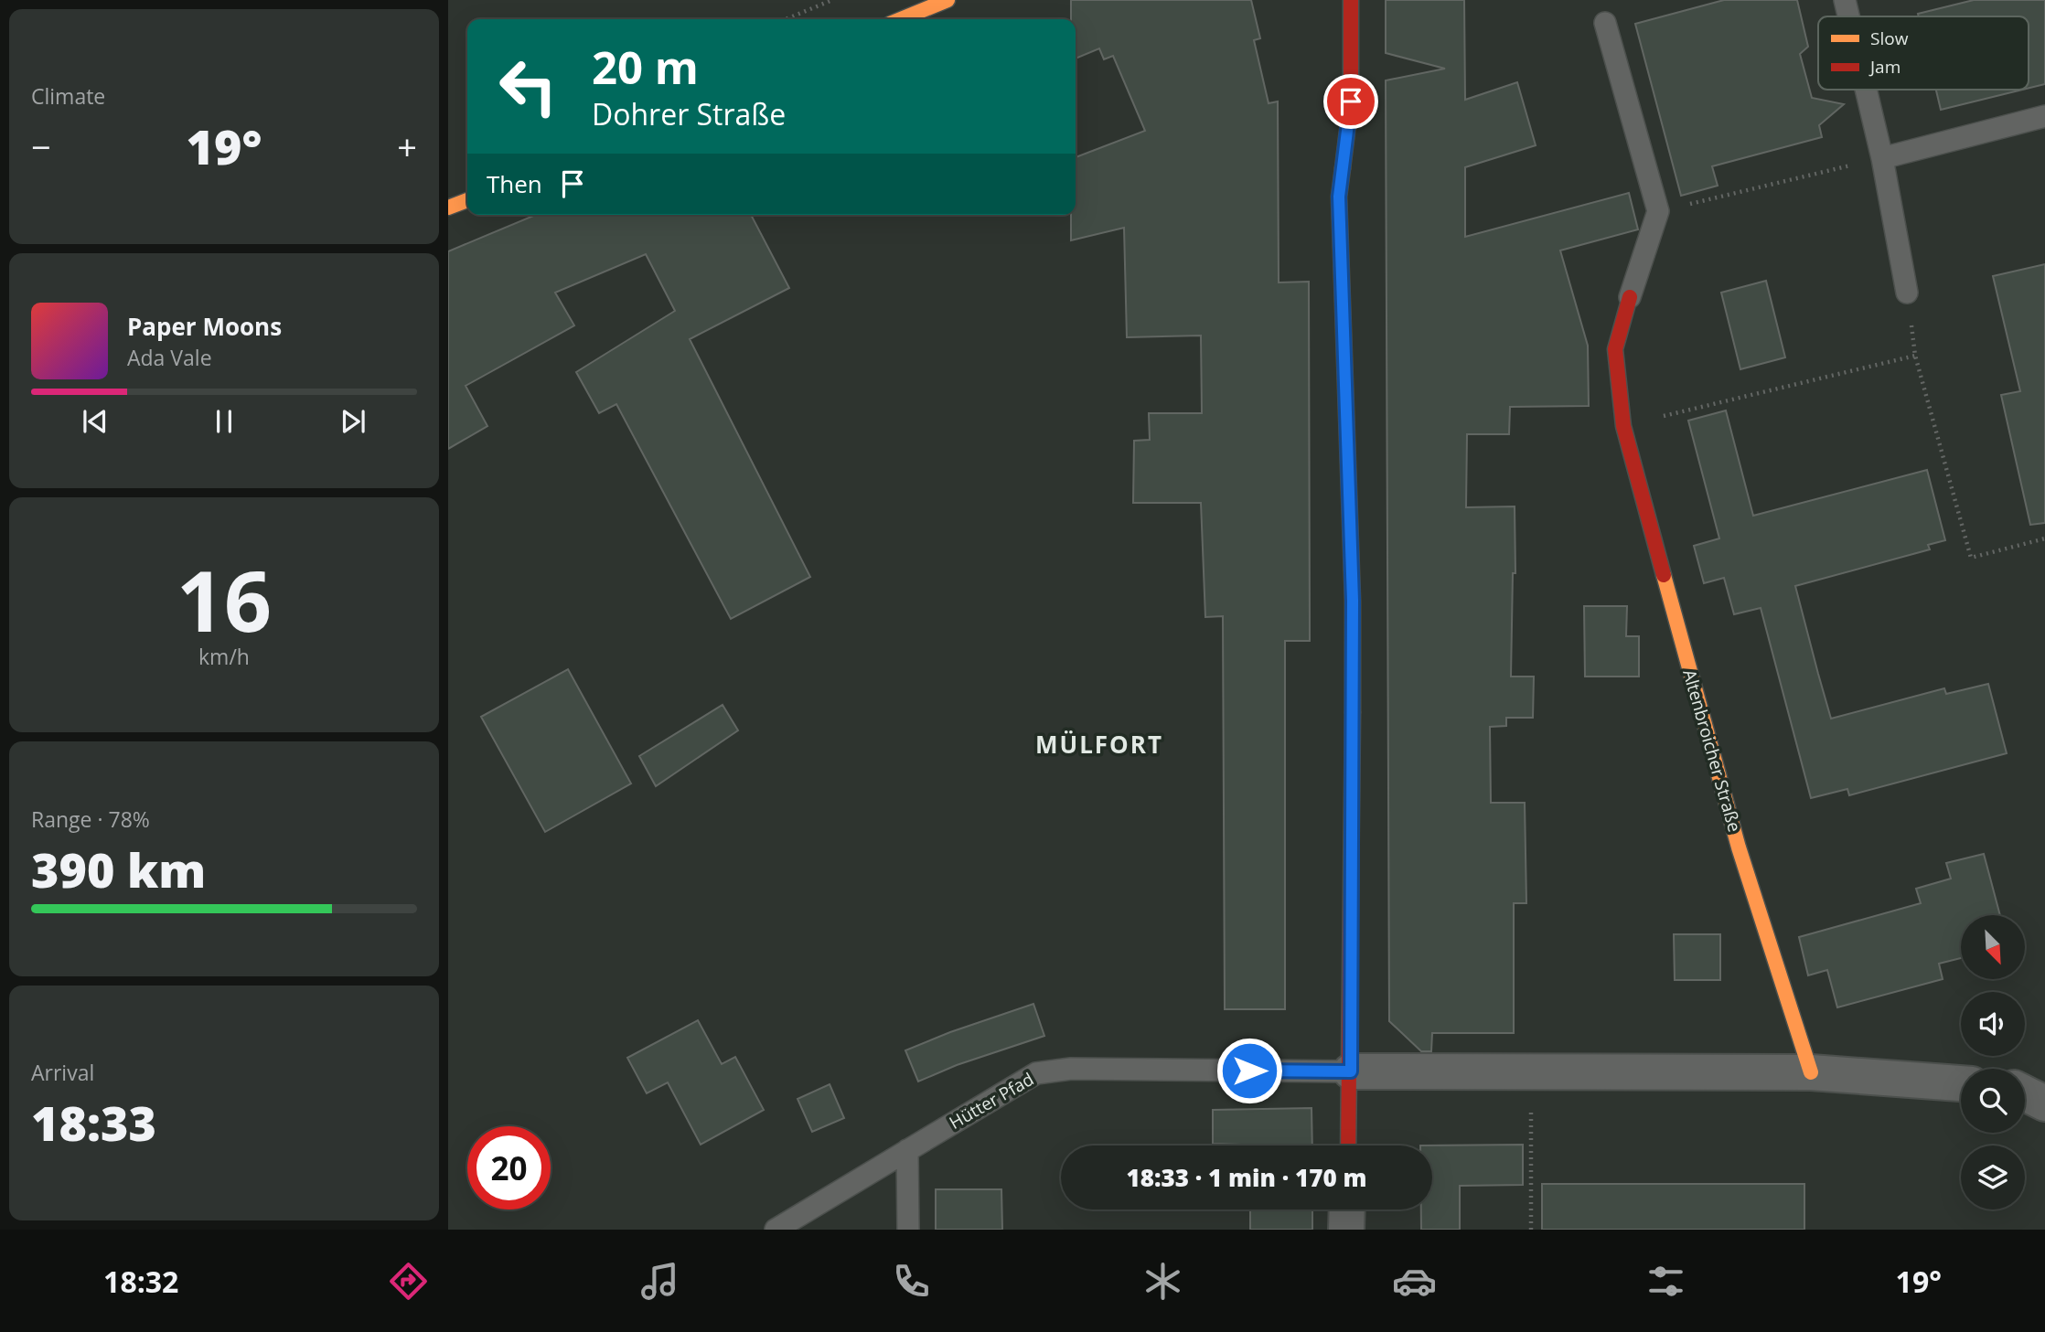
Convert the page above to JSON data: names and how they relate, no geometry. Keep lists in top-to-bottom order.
{
  "streets": {
    "street": ["Altenbroicher Straße"],
    "lane": ["Hütter Pfad"]
  },
  "districts": ["MÜLFORT"],
  "legend": ["Slow", "Jam"],
  "north": "bottom right",
  "page": {
    "tile": [
      "Climate",
      ["16", "km/h"],
      ["Range · 78%", "390 km"],
      ["Arrival", "18:33"]
    ],
    "turn": ["20 m", "Dohrer Straße"],
    "heat": ["−", "19°", "+"],
    "then": "Then",
    "song": ["Paper Moons", "Ada Vale"],
    "limit": "20",
    "trip": "18:33 · 1 min · 170 m",
    "tabs": ["18:32", "19°"]
  }
}
